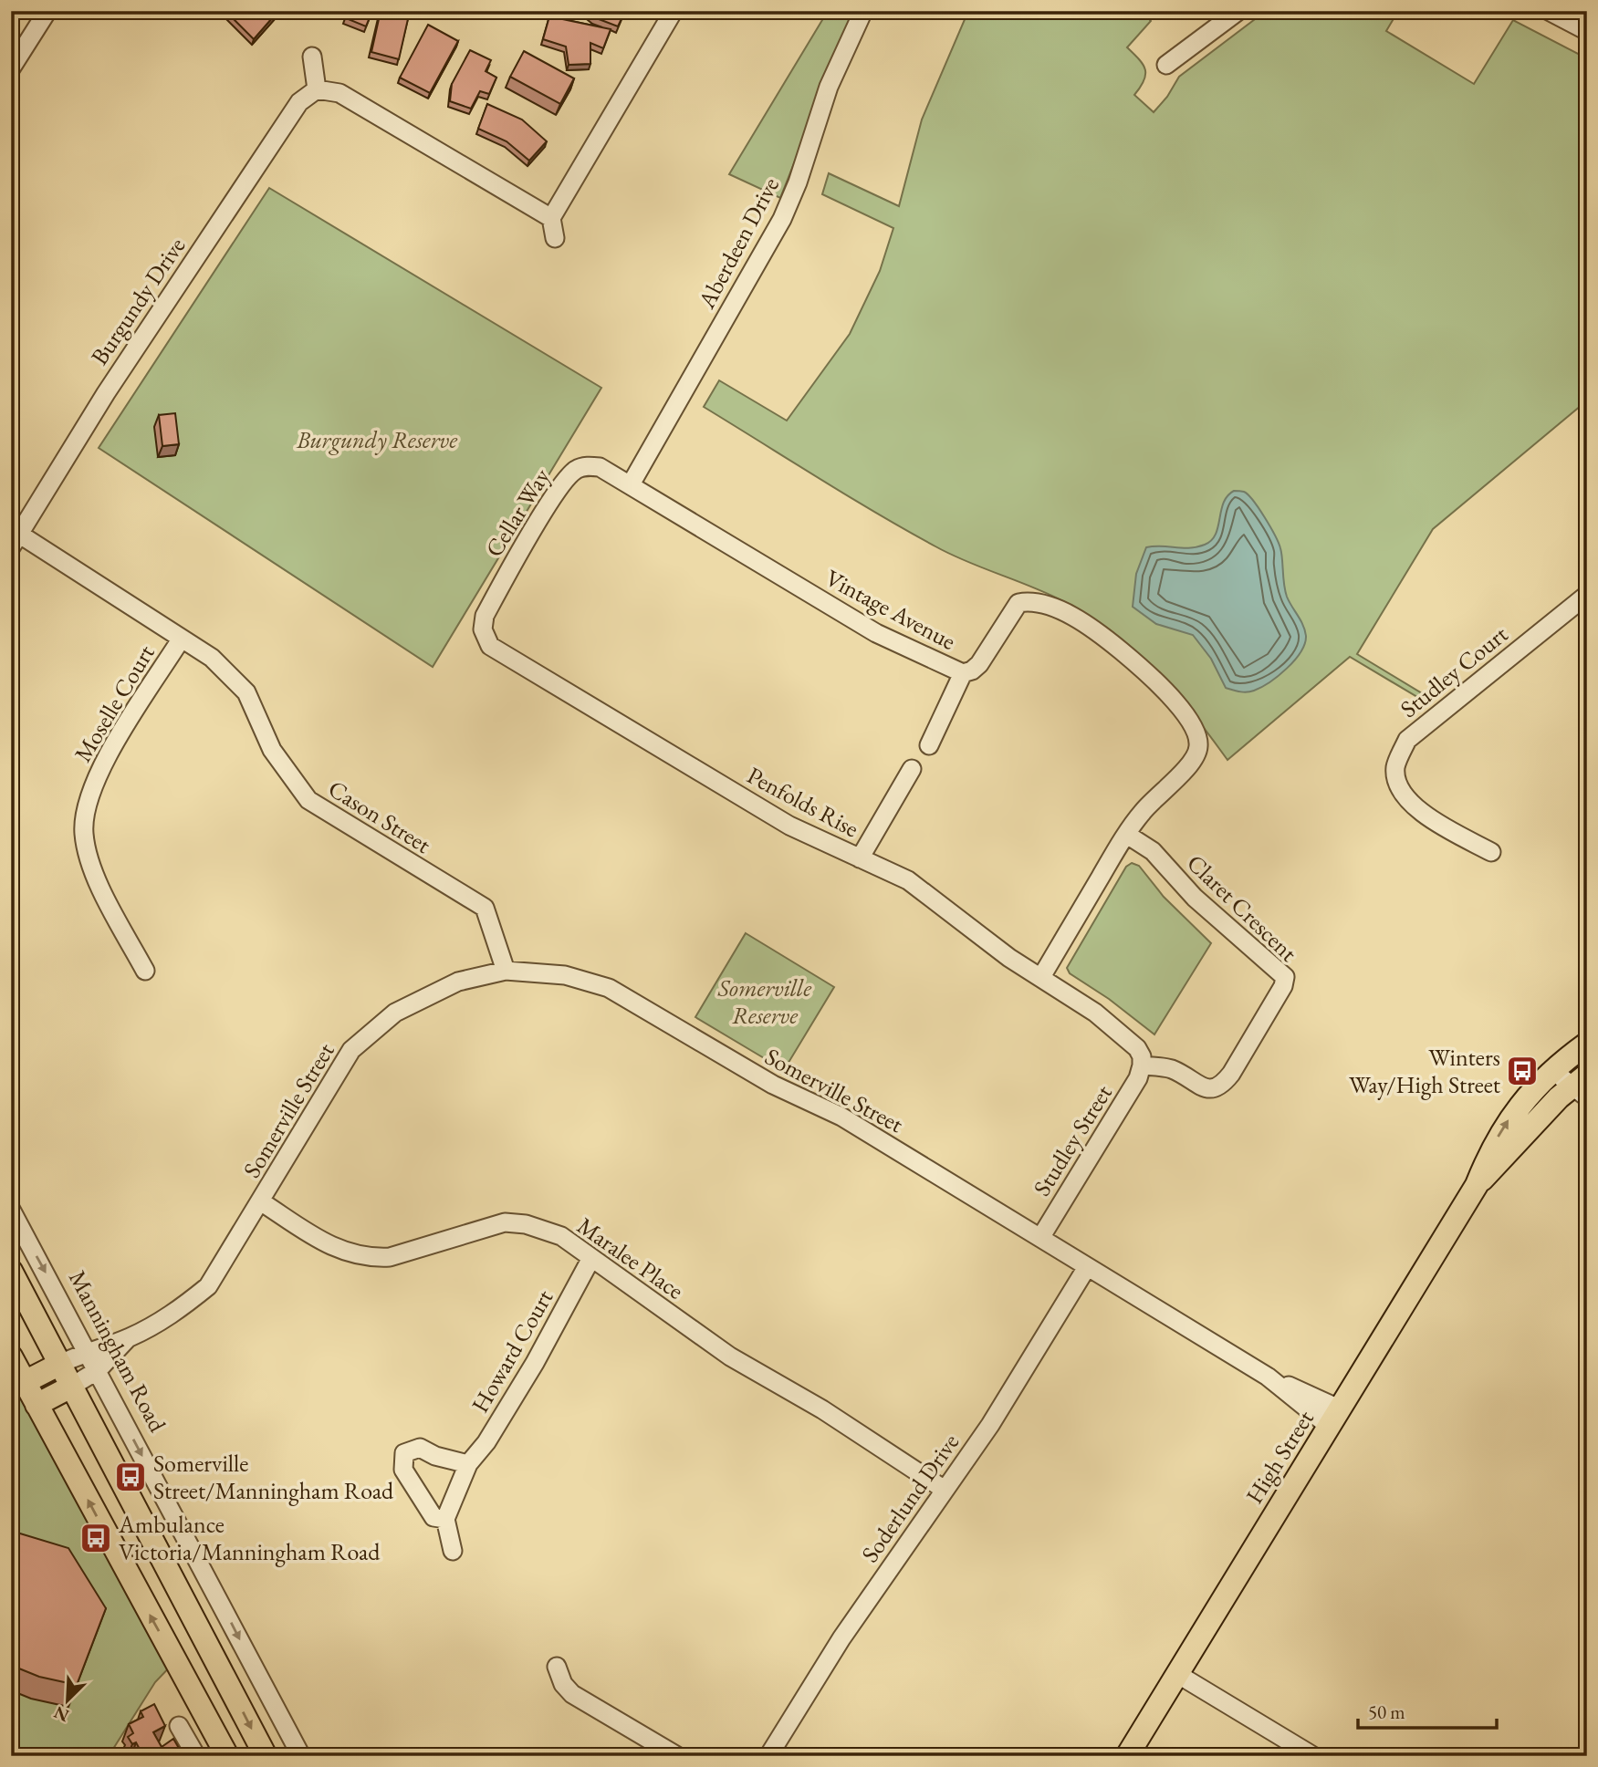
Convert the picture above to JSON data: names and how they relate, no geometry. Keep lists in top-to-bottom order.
{
  "streets": {
    "main road": ["High Street"],
    "street": [
      "Aberdeen Drive",
      "Burgundy Drive",
      "Cellar Way",
      "Vintage Avenue",
      "Studley Court",
      "Moselle Court",
      "Penfolds Rise",
      "Cason Street",
      "Claret Crescent",
      "Somerville Street",
      "Studley Street",
      "Maralee Place",
      "Manningham Road",
      "Howard Court",
      "Soderlund Drive"
    ]
  },
  "crossings": [
    ["Aberdeen Drive", "Cellar Way"],
    ["Aberdeen Drive", "Vintage Avenue"],
    ["Burgundy Drive", "Cason Street"],
    ["Cellar Way", "Vintage Avenue"],
    ["Cellar Way", "Penfolds Rise"],
    ["Vintage Avenue", "Penfolds Rise"],
    ["Vintage Avenue", "Claret Crescent"],
    ["Moselle Court", "Cason Street"],
    ["Penfolds Rise", "Claret Crescent"],
    ["Penfolds Rise", "Studley Street"],
    ["Cason Street", "Somerville Street"],
    ["Claret Crescent", "Studley Street"],
    ["Somerville Street", "Studley Street"],
    ["Somerville Street", "Maralee Place"],
    ["Somerville Street", "Manningham Road"],
    ["Somerville Street", "High Street"],
    ["Somerville Street", "Soderlund Drive"],
    ["Maralee Place", "Howard Court"],
    ["Maralee Place", "Soderlund Drive"]
  ],
  "one_way": ["Manningham Road"],
  "parks": ["Burgundy Reserve", "Somerville Reserve"],
  "places": {
    "bus stop": ["Winters Way/High Street", "Somerville Street/Manningham Road", "Ambulance Victoria/Manningham Road"]
  },
  "scale_bar": "50 m",
  "north": "bottom left"
}
